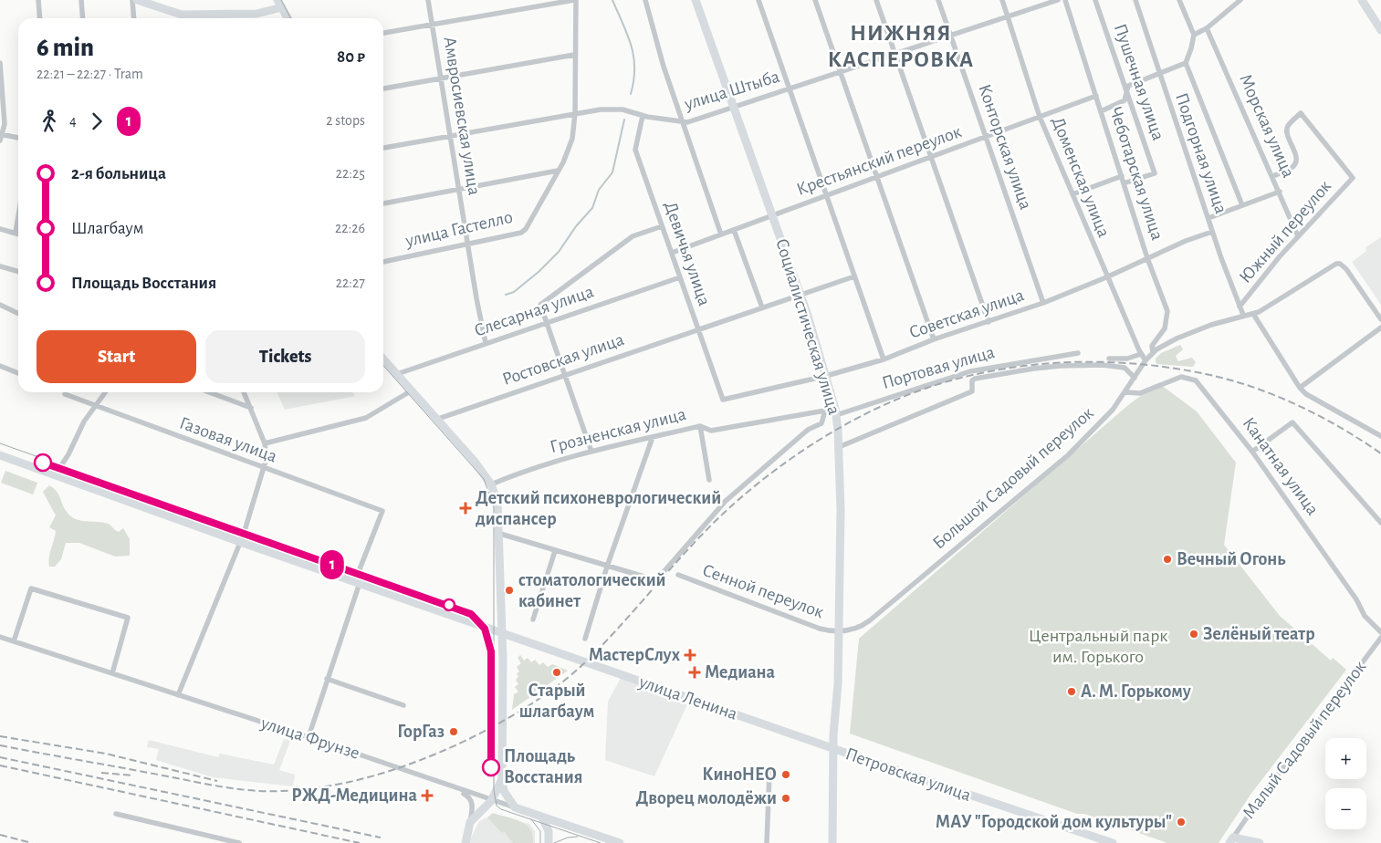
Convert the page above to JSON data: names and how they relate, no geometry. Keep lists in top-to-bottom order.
{
  "streets": {
    "main road": [
      "Социалистическая улица",
      "улица Ленина",
      "улица Фрунзе",
      "Петровская улица"
    ],
    "street": [
      "Пушечная улица",
      "улица Штыба",
      "Амвросиевская улица",
      "Морская улица",
      "Конторская улица",
      "Подгорная улица",
      "Крестьянский переулок",
      "Чеботарская улица",
      "Доменская улица",
      "улица Гастелло",
      "Южный переулок",
      "Девичья улица",
      "Слесарная улица",
      "Советская улица",
      "Ростовская улица",
      "Портовая улица",
      "Грозненская улица",
      "Газовая улица",
      "Канатная улица",
      "Большой Садовый переулок",
      "Сенной переулок",
      "Малый Садовый переулок"
    ]
  },
  "crossings": [
    ["Пушечная улица", "Чеботарская улица"],
    ["улица Штыба", "Амвросиевская улица"],
    ["улица Штыба", "Конторская улица"],
    ["улица Штыба", "Доменская улица"],
    ["улица Штыба", "улица Гастелло"],
    ["улица Штыба", "Девичья улица"],
    ["улица Штыба", "Социалистическая улица"],
    ["Амвросиевская улица", "улица Гастелло"],
    ["Амвросиевская улица", "Слесарная улица"],
    ["Морская улица", "Южный переулок"],
    ["Конторская улица", "Крестьянский переулок"],
    ["Конторская улица", "Советская улица"],
    ["Подгорная улица", "Южный переулок"],
    ["Подгорная улица", "Советская улица"],
    ["Подгорная улица", "Большой Садовый переулок"],
    ["Крестьянский переулок", "Чеботарская улица"],
    ["Крестьянский переулок", "Доменская улица"],
    ["Крестьянский переулок", "Девичья улица"],
    ["Крестьянский переулок", "Социалистическая улица"],
    ["Чеботарская улица", "Советская улица"],
    ["Чеботарская улица", "Большой Садовый переулок"],
    ["Доменская улица", "Советская улица"],
    ["Доменская улица", "Большой Садовый переулок"],
    ["Девичья улица", "Слесарная улица"],
    ["Девичья улица", "Советская улица"],
    ["Девичья улица", "Ростовская улица"],
    ["Советская улица", "Социалистическая улица"],
    ["Социалистическая улица", "Ростовская улица"],
    ["Социалистическая улица", "Портовая улица"],
    ["Социалистическая улица", "Грозненская улица"],
    ["Социалистическая улица", "Большой Садовый переулок"],
    ["Социалистическая улица", "Сенной переулок"],
    ["Социалистическая улица", "улица Ленина"],
    ["Социалистическая улица", "Петровская улица"],
    ["Портовая улица", "Грозненская улица"],
    ["Портовая улица", "Большой Садовый переулок"],
    ["Газовая улица", "улица Ленина"],
    ["Канатная улица", "Большой Садовый переулок"],
    ["Большой Садовый переулок", "Сенной переулок"],
    ["улица Ленина", "Петровская улица"]
  ],
  "districts": ["НИЖНЯЯ КАСПЕРОВКА"],
  "parks": ["Центральный парк им. Горького"],
  "places": {
    "health": [
      "Детский психоневрологический диспансер",
      "МастерСлух",
      "Медиана",
      "РЖД-Медицина"
    ],
    "other": [
      "Вечный Огонь",
      "стоматологический кабинет",
      "Зелёный театр",
      "Старый шлагбаум",
      "А. М. Горькому",
      "ГорГаз",
      "Площадь Восстания",
      "КиноНЕО",
      "Дворец молодёжи",
      "МАУ \"Городской дом культуры\""
    ]
  },
  "lines": ["tram line 1"],
  "page": {
    "on_map": "1",
    "heading": ["6 min", "22:21 – 22:27 · Tram", "80 ₽"],
    "legs": ["4", "1", "2 stops"],
    "list": [
      {
        "name": "2-я больница",
        "value": "22:25"
      },
      {
        "name": "Шлагбаум",
        "value": "22:26"
      },
      {
        "name": "Площадь Восстания",
        "value": "22:27"
      }
    ],
    "buttons": ["Start", "Tickets"],
    "map_buttons": ["+", "−"]
  }
}
